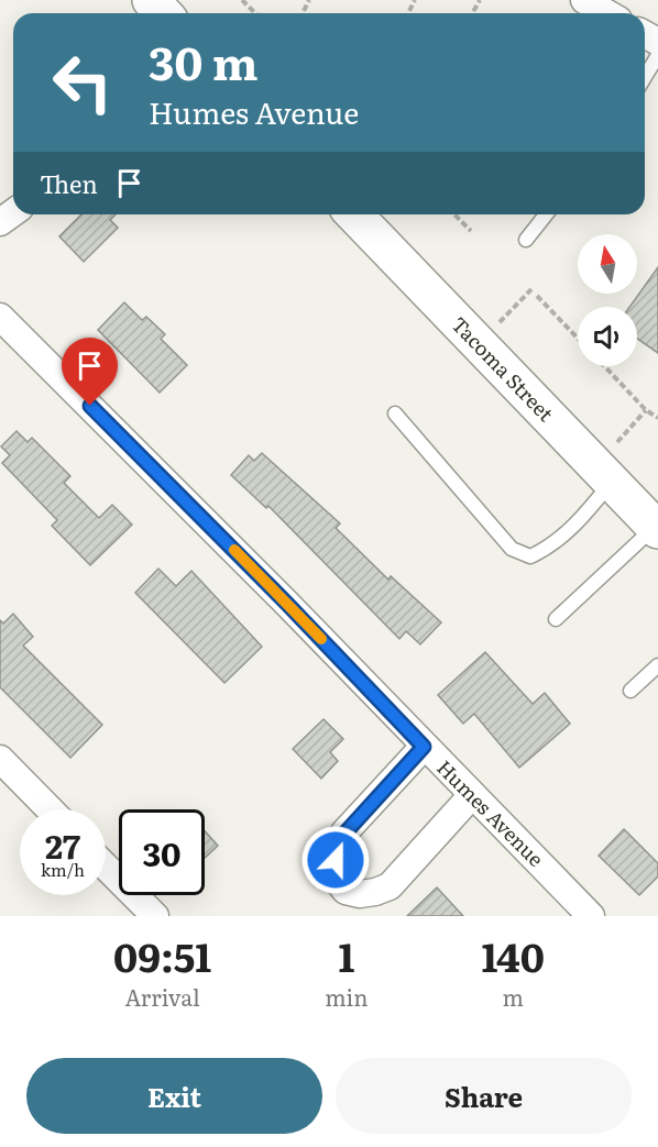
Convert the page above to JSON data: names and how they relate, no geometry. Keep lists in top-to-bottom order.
{
  "streets": {
    "street": ["Tacoma Street", "Humes Avenue"]
  },
  "north": "top",
  "page": {
    "turn": ["30 m", "Humes Avenue"],
    "then": "Then",
    "speed": "27 km/h",
    "limit": "30",
    "eta": [
      "09:51",
      "Arrival",
      "1",
      "min",
      "140",
      "m"
    ],
    "buttons": ["Exit", "Share"]
  }
}
